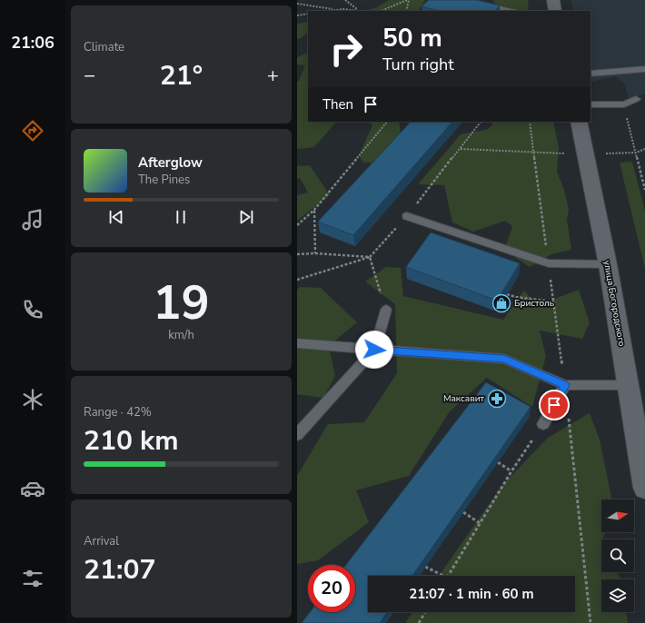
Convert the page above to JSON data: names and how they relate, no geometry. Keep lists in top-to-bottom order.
{
  "streets": {
    "street": ["улица Богородского"]
  },
  "places": {
    "shop": ["Бристоль"],
    "pharmacy": ["Максавит"]
  },
  "north": "right",
  "page": {
    "tabs": "21:06",
    "tile": [
      "Climate",
      ["19", "km/h"],
      ["Range · 42%", "210 km"],
      ["Arrival", "21:07"]
    ],
    "turn": ["50 m", "Turn right"],
    "heat": ["−", "21°", "+"],
    "then": "Then",
    "song": ["Afterglow", "The Pines"],
    "limit": "20",
    "trip": "21:07 · 1 min · 60 m"
  }
}
